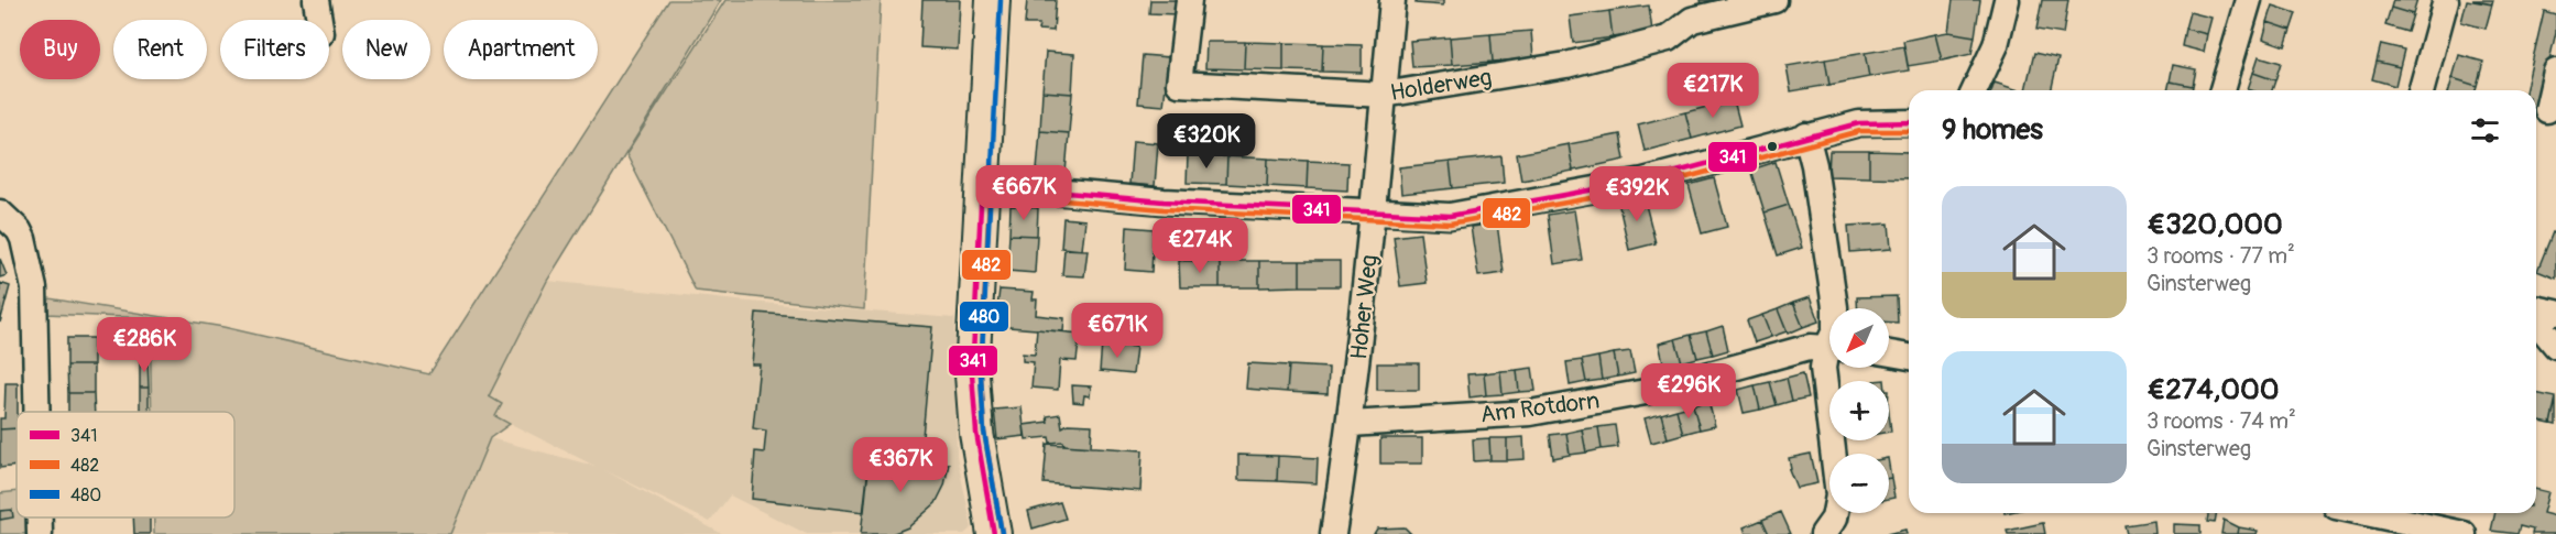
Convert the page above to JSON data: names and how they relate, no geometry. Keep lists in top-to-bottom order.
{
  "streets": {
    "street": ["Holderweg", "Hoher Weg", "Am Rotdorn"]
  },
  "crossings": [
    ["Holderweg", "Hoher Weg"],
    ["Hoher Weg", "Am Rotdorn"]
  ],
  "lines": ["transit line 480", "transit line 341", "transit line 482"],
  "legend": ["341", "482", "480"],
  "north": "bottom left",
  "page": {
    "chip": [
      "Buy",
      "Rent",
      "Filters",
      "New",
      "Apartment"
    ],
    "price": [
      "€217K",
      "€320K",
      "€667K",
      "€392K",
      "€274K",
      "€671K",
      "€286K",
      "€296K",
      "€367K"
    ],
    "heading": "9 homes",
    "list": [
      {
        "name": "€320,000",
        "note": "3 rooms · 77 m² · Ginsterweg"
      },
      {
        "name": "€274,000",
        "note": "3 rooms · 74 m² · Ginsterweg"
      }
    ],
    "map_buttons": ["+", "−"]
  }
}
